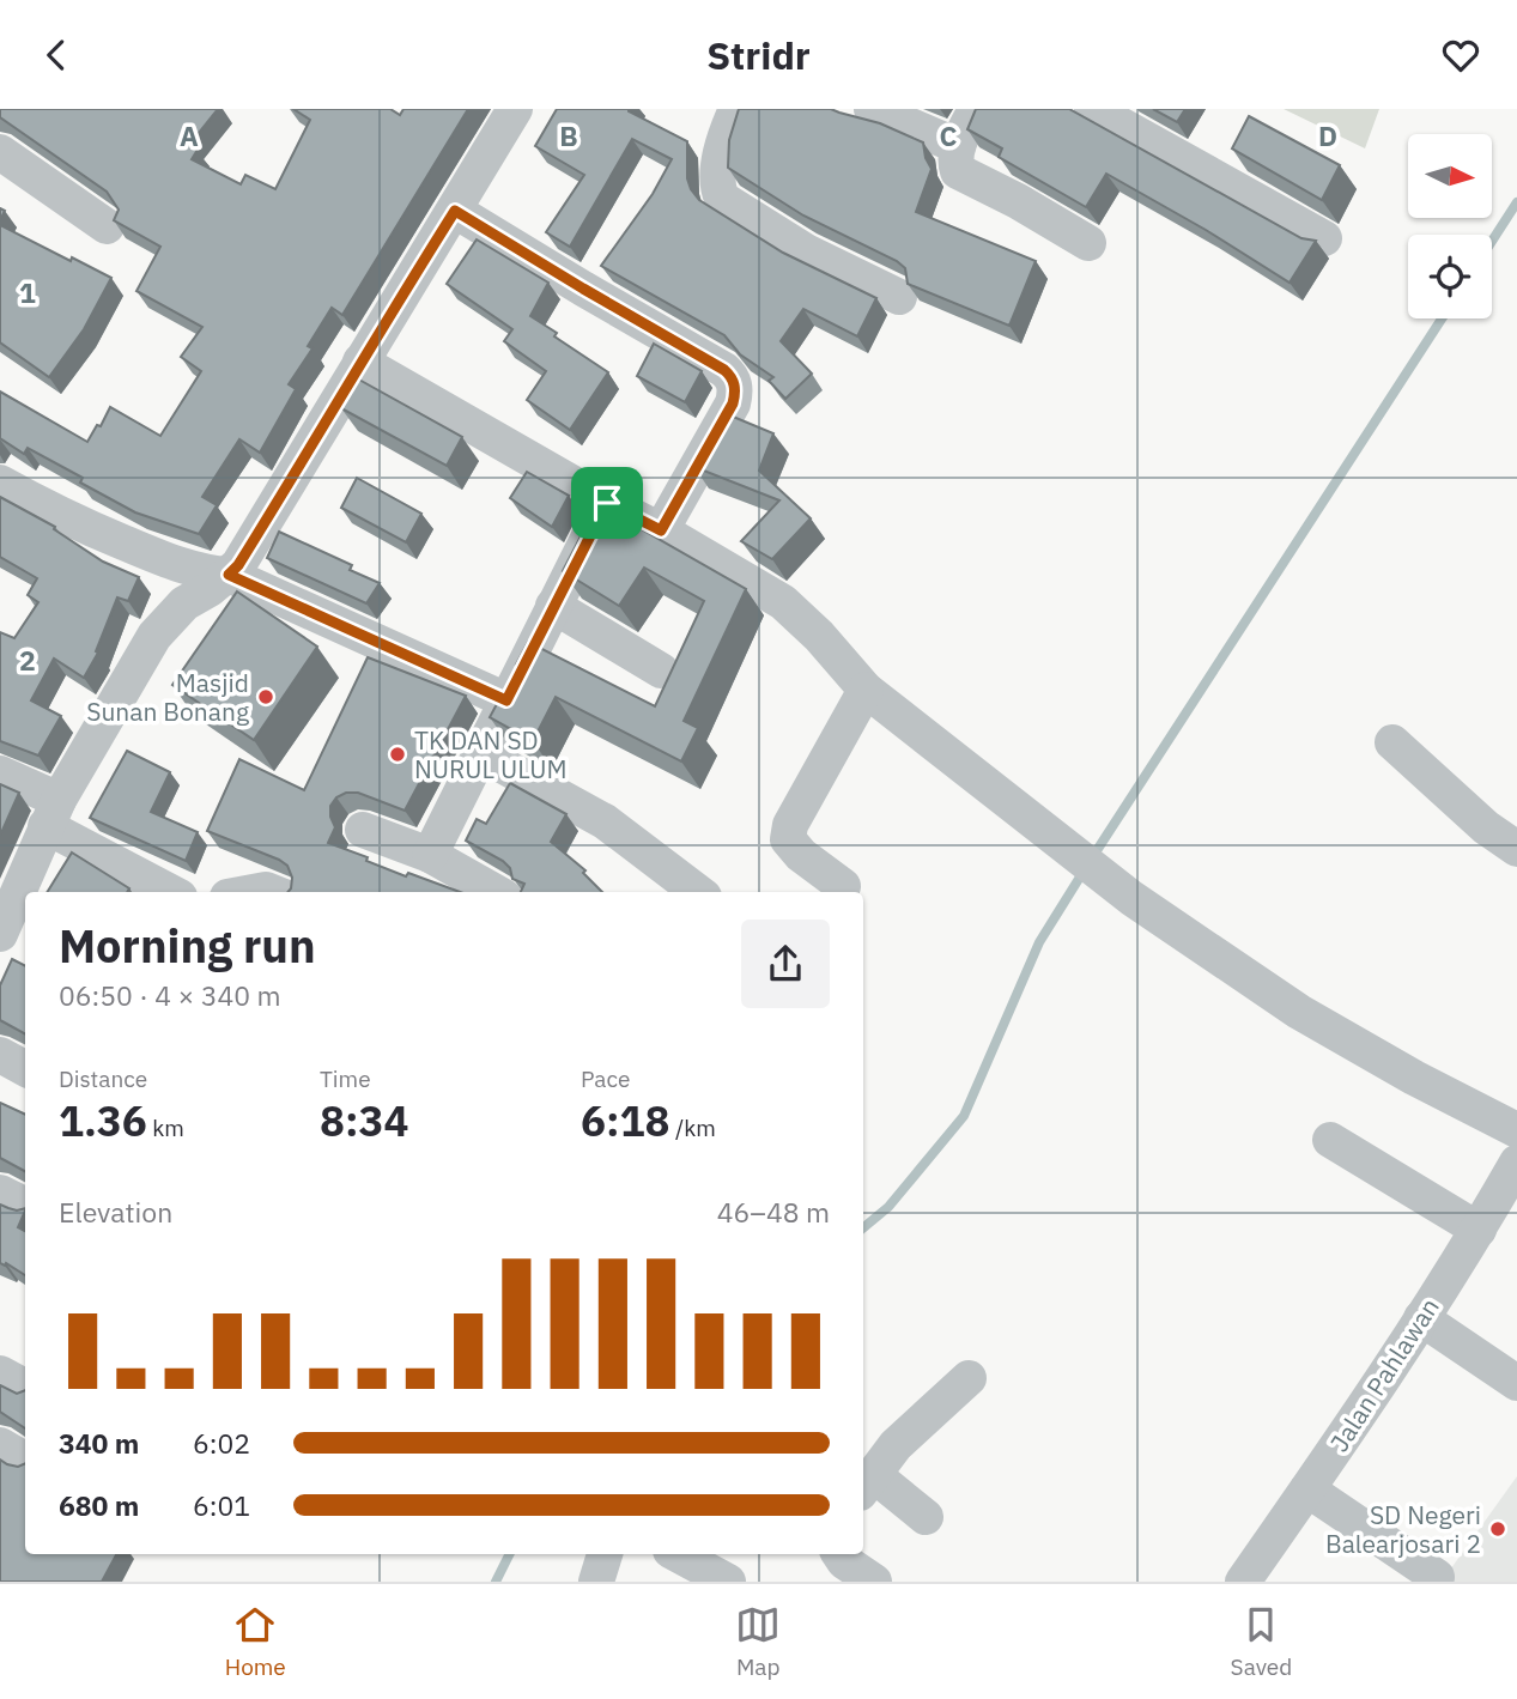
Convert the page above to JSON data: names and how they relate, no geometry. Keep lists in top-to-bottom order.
{
  "streets": {
    "street": ["Jalan Pahlawan"]
  },
  "places": ["Masjid Sunan Bonang", "TK DAN SD NURUL ULUM", "SD Negeri Balearjosari 2"],
  "north": "right",
  "page": {
    "header": "Stridr",
    "heading": ["Morning run", "06:50 · 4 × 340 m"],
    "stats": [
      ["Distance", "1.36 km"],
      ["Time", "8:34"],
      ["Pace", "6:18 /km"]
    ],
    "chart": ["Elevation", "46–48 m"],
    "list": [
      {
        "name": "340 m",
        "note": "6:02"
      },
      {
        "name": "680 m",
        "note": "6:01"
      }
    ],
    "tabs": ["Home", "Map", "Saved"]
  },
  "grid": {
    "columns": [
      "A",
      "B",
      "C",
      "D"
    ],
    "rows": ["1", "2"]
  }
}
